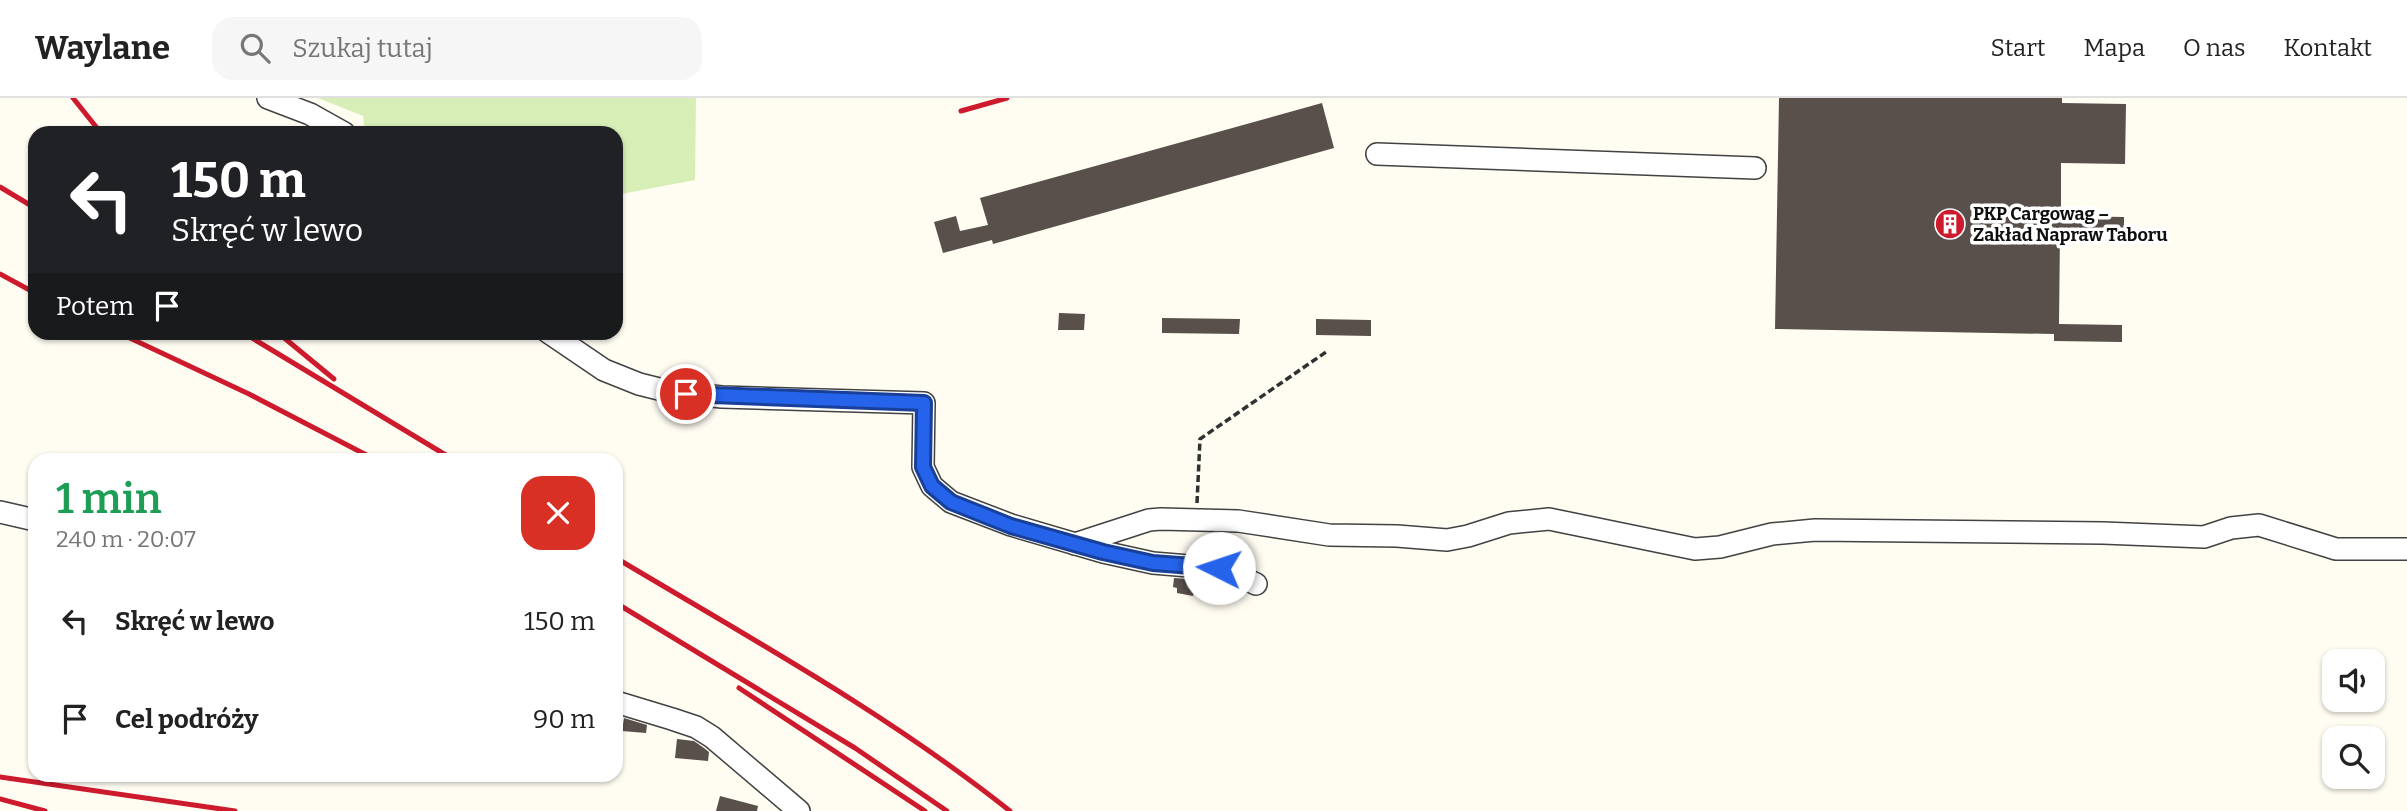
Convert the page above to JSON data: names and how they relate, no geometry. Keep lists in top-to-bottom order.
{
  "places": {
    "building": ["PKP Cargowag – Zakład Napraw Taboru"]
  },
  "page": {
    "header": "Waylane",
    "search": "Szukaj tutaj",
    "nav": [
      "Start",
      "Mapa",
      "O nas",
      "Kontakt"
    ],
    "turn": ["150 m", "Skręć w lewo"],
    "then": "Potem",
    "heading": ["1 min", "240 m · 20:07"],
    "list": [
      {
        "name": "Skręć w lewo",
        "value": "150 m"
      },
      {
        "name": "Cel podróży",
        "value": "90 m"
      }
    ]
  }
}
